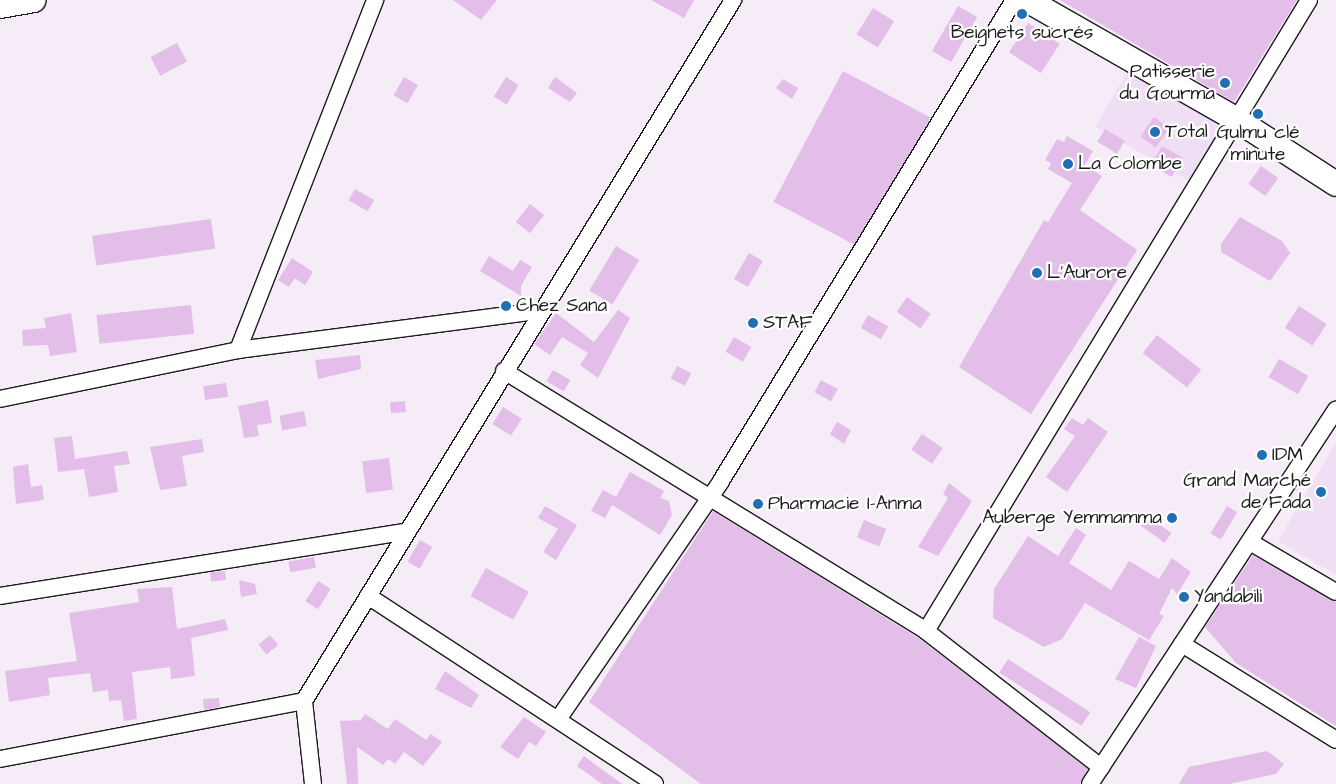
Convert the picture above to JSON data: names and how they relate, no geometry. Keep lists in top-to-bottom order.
{
  "places": [
    "Beignets sucrés",
    "Patisserie du Gourma",
    "Gulmu clé minute",
    "Total",
    "La Colombe",
    "L'Aurore",
    "Chez Sana",
    "STAF",
    "IDM",
    "Grand Marché de Fada",
    "Pharmacie I-Anma",
    "Auberge Yemmamma",
    "Yandabili"
  ]
}
